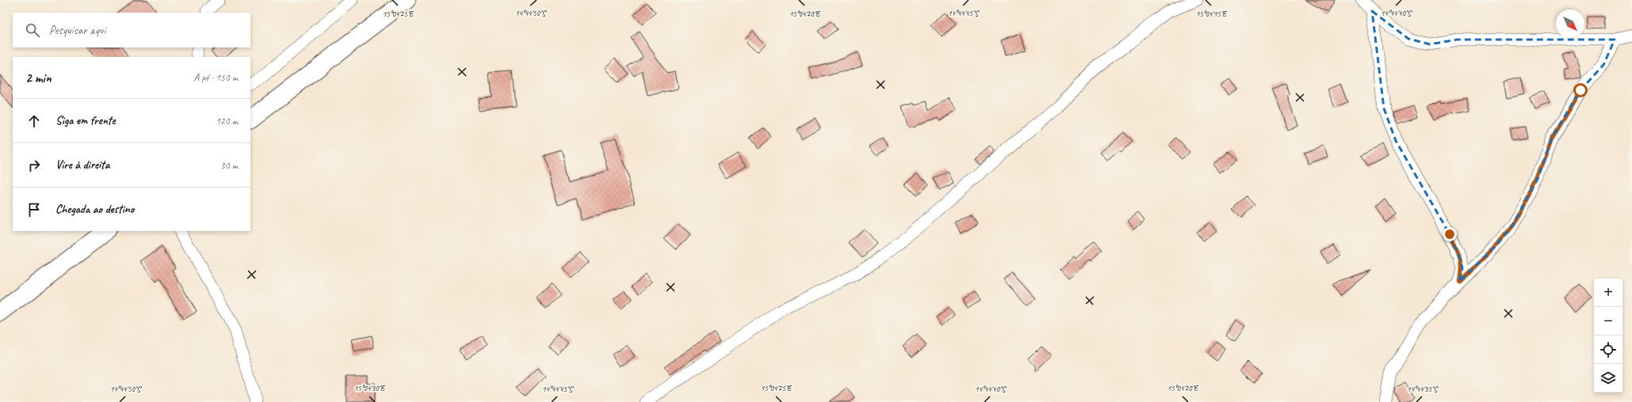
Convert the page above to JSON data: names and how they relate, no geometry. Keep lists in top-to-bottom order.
{
  "north": "bottom right",
  "page": {
    "search": "Pesquisar aqui",
    "heading": ["2 min", "A pé · 150 m"],
    "list": [
      ["Siga em frente", "120 m"],
      ["Vire à direita", "30 m"],
      "Chegada ao destino"
    ],
    "map_buttons": ["+", "−"]
  },
  "coordinates": [
    "14°44'50\"S",
    "14°44'45\"S",
    "14°44'40\"S",
    "15°04'25\"E",
    "15°04'20\"E",
    "15°04'15\"E",
    "15°04'30\"E",
    "14°44'35\"S"
  ]
}
